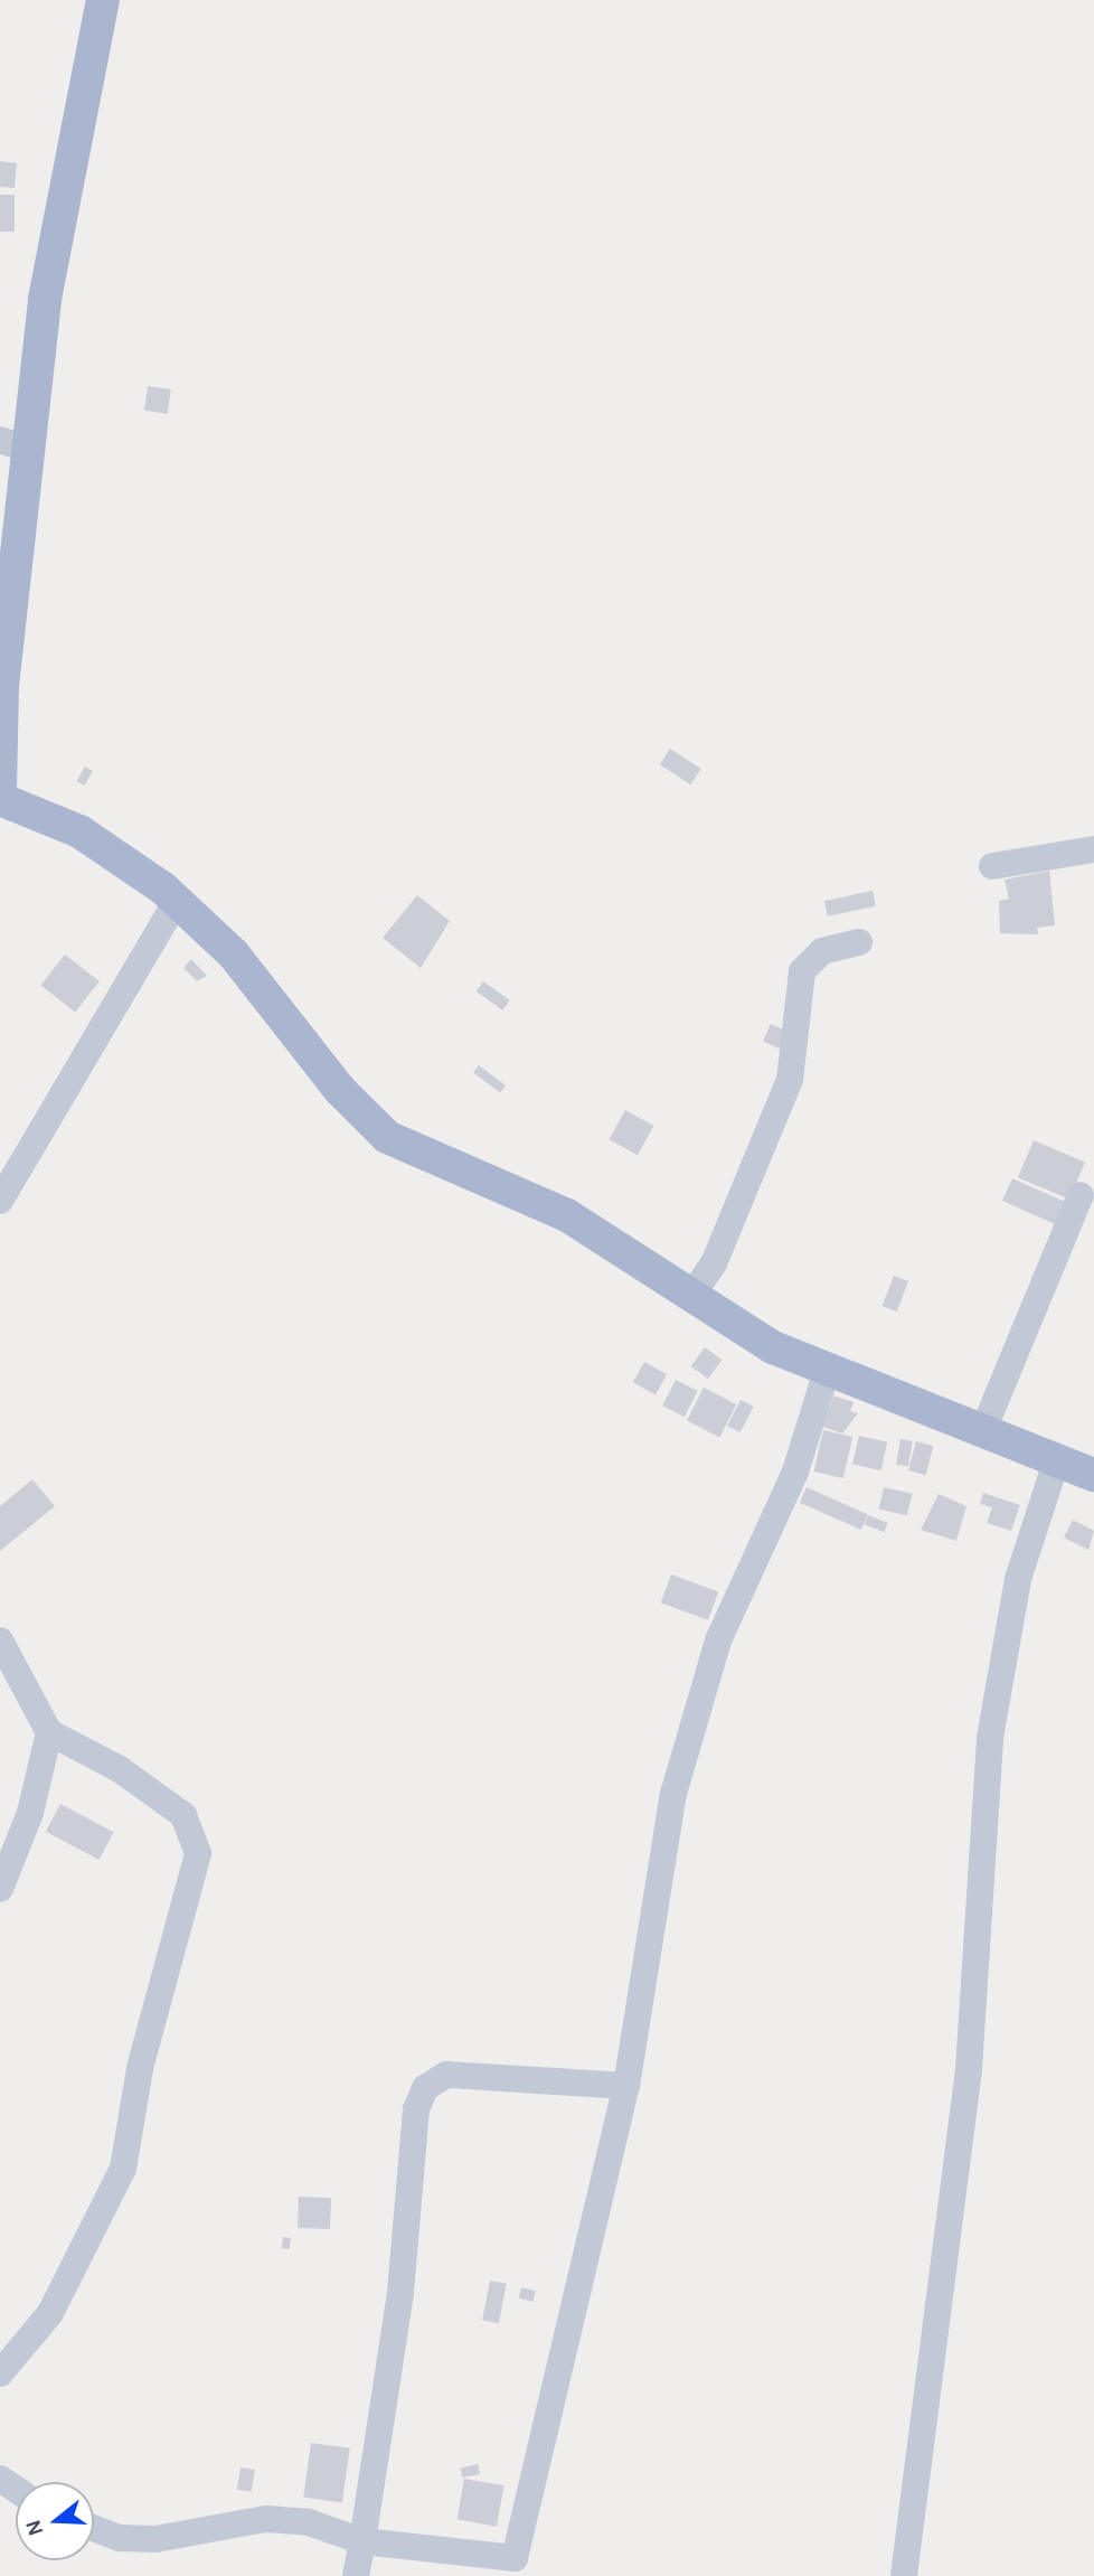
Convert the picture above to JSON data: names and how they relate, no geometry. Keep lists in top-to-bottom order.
{
  "north": "left"
}
